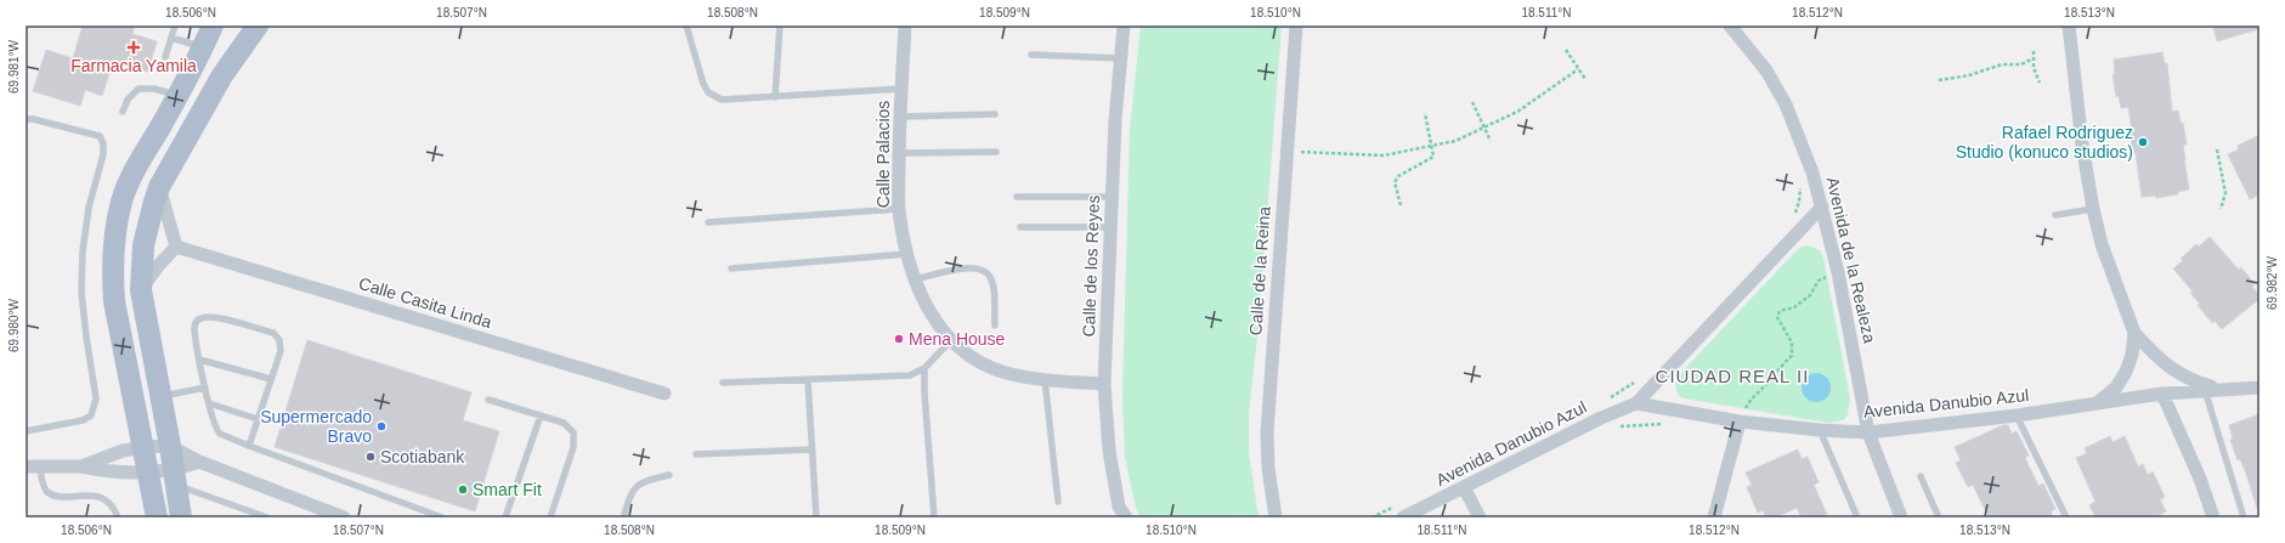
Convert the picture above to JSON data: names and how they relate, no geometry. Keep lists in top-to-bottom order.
{
  "streets": {
    "street": [
      "Calle Palacios",
      "Avenida de la Realeza",
      "Calle de los Reyes",
      "Calle de la Reina",
      "Calle Casita Linda",
      "Avenida Danubio Azul"
    ]
  },
  "crossings": [
    ["Calle Palacios", "Calle de los Reyes"],
    ["Avenida de la Realeza", "Avenida Danubio Azul"]
  ],
  "districts": ["CIUDAD REAL II"],
  "places": {
    "health": ["Farmacia Yamila"],
    "other": [
      "Rafael Rodriguez Studio (konuco studios)",
      "Mena House",
      "Supermercado Bravo",
      "Scotiabank",
      "Smart Fit"
    ]
  },
  "coordinates": [
    "18.506°N",
    "18.507°N",
    "18.508°N",
    "18.509°N",
    "18.510°N",
    "18.511°N",
    "18.512°N",
    "18.513°N",
    "69.981°W",
    "69.982°W",
    "69.980°W"
  ]
}
